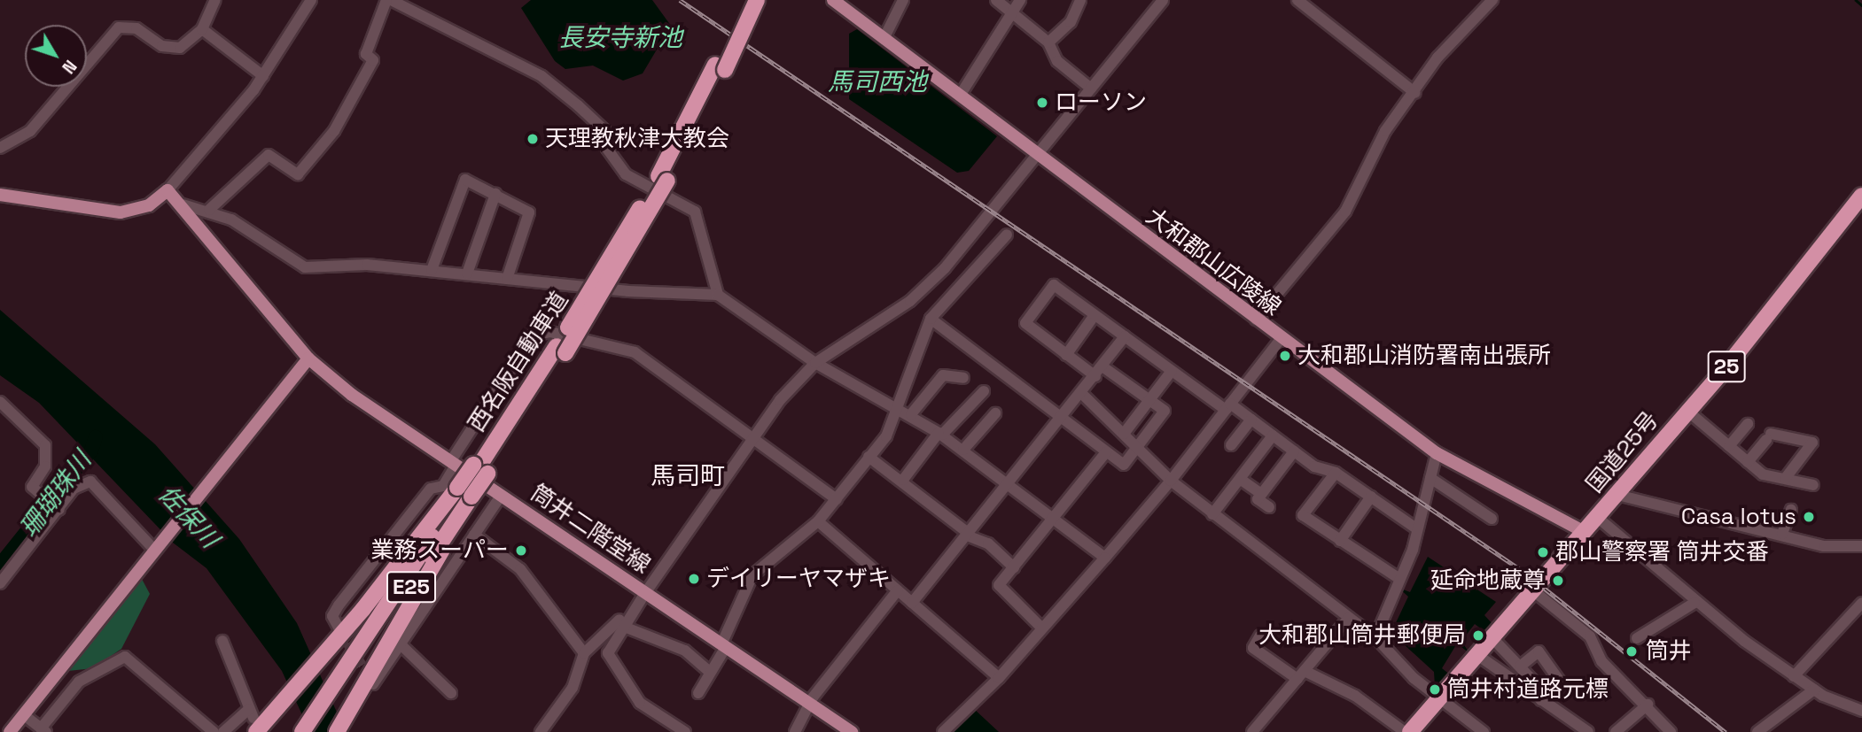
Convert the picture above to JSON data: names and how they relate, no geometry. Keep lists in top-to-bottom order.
{
  "streets": {
    "highway": [
      "西名阪自動車道",
      "25",
      "国道25号",
      "E25"
    ],
    "main road": ["大和郡山広陵線", "筒井二階堂線"]
  },
  "crossings": [
    ["大和郡山広陵線", "国道25号"]
  ],
  "districts": ["馬司町"],
  "water": [
    "長安寺新池",
    "馬司西池",
    "珊瑚珠川",
    "佐保川"
  ],
  "places": [
    "ローソン",
    "天理教秋津大教会",
    "大和郡山消防署南出張所",
    "Casa lotus",
    "業務スーパー",
    "郡山警察署 筒井交番",
    "デイリーヤマザキ",
    "延命地蔵尊",
    "大和郡山筒井郵便局",
    "筒井",
    "筒井村道路元標"
  ],
  "north": "bottom right"
}
